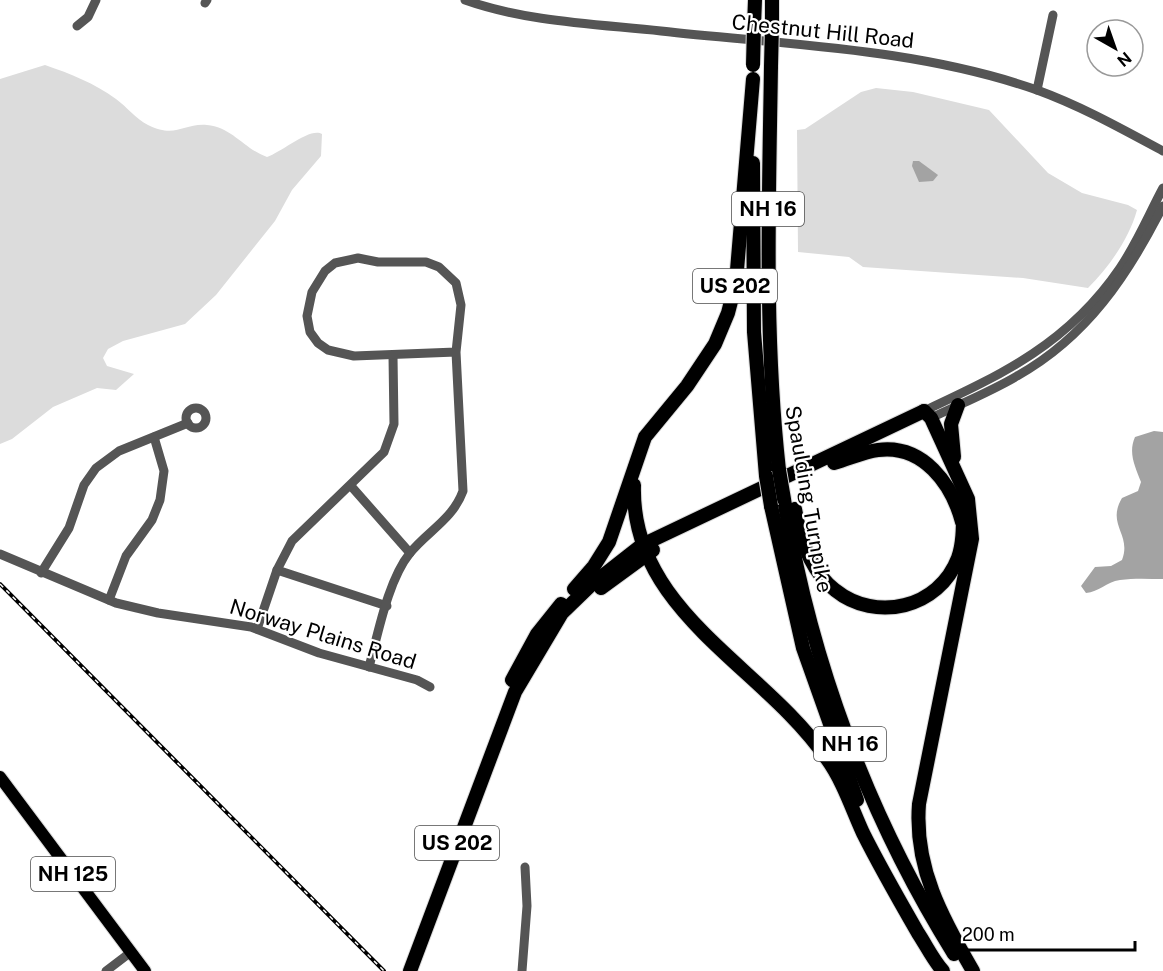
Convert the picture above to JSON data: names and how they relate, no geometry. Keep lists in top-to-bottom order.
{
  "streets": {
    "highway": ["NH 16", "US 202", "Spaulding Turnpike"],
    "main road": ["NH 125"],
    "street": ["Chestnut Hill Road", "Norway Plains Road"]
  },
  "crossings": [
    ["US 202", "Spaulding Turnpike"]
  ],
  "scale_bar": "200 m",
  "north": "bottom right"
}
